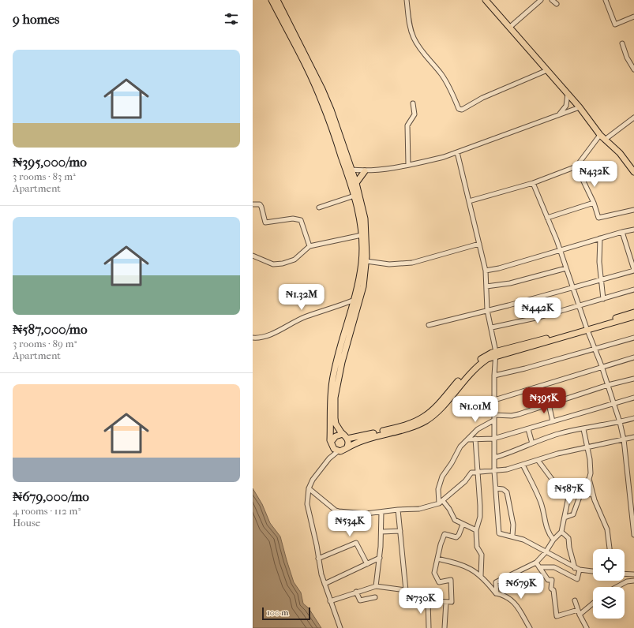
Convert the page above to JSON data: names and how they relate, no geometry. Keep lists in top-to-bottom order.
{
  "scale_bar": "100 m",
  "page": {
    "heading": "9 homes",
    "list": [
      {
        "name": "₦395,000/mo",
        "note": "3 rooms · 83 m² · Apartment"
      },
      {
        "name": "₦587,000/mo",
        "note": "3 rooms · 89 m² · Apartment"
      },
      {
        "name": "₦679,000/mo",
        "note": "4 rooms · 112 m² · House"
      }
    ],
    "price": [
      "₦432K",
      "₦1.32M",
      "₦442K",
      "₦395K",
      "₦1.01M",
      "₦587K",
      "₦534K",
      "₦679K",
      "₦730K"
    ],
    "scale": "100 m"
  }
}
